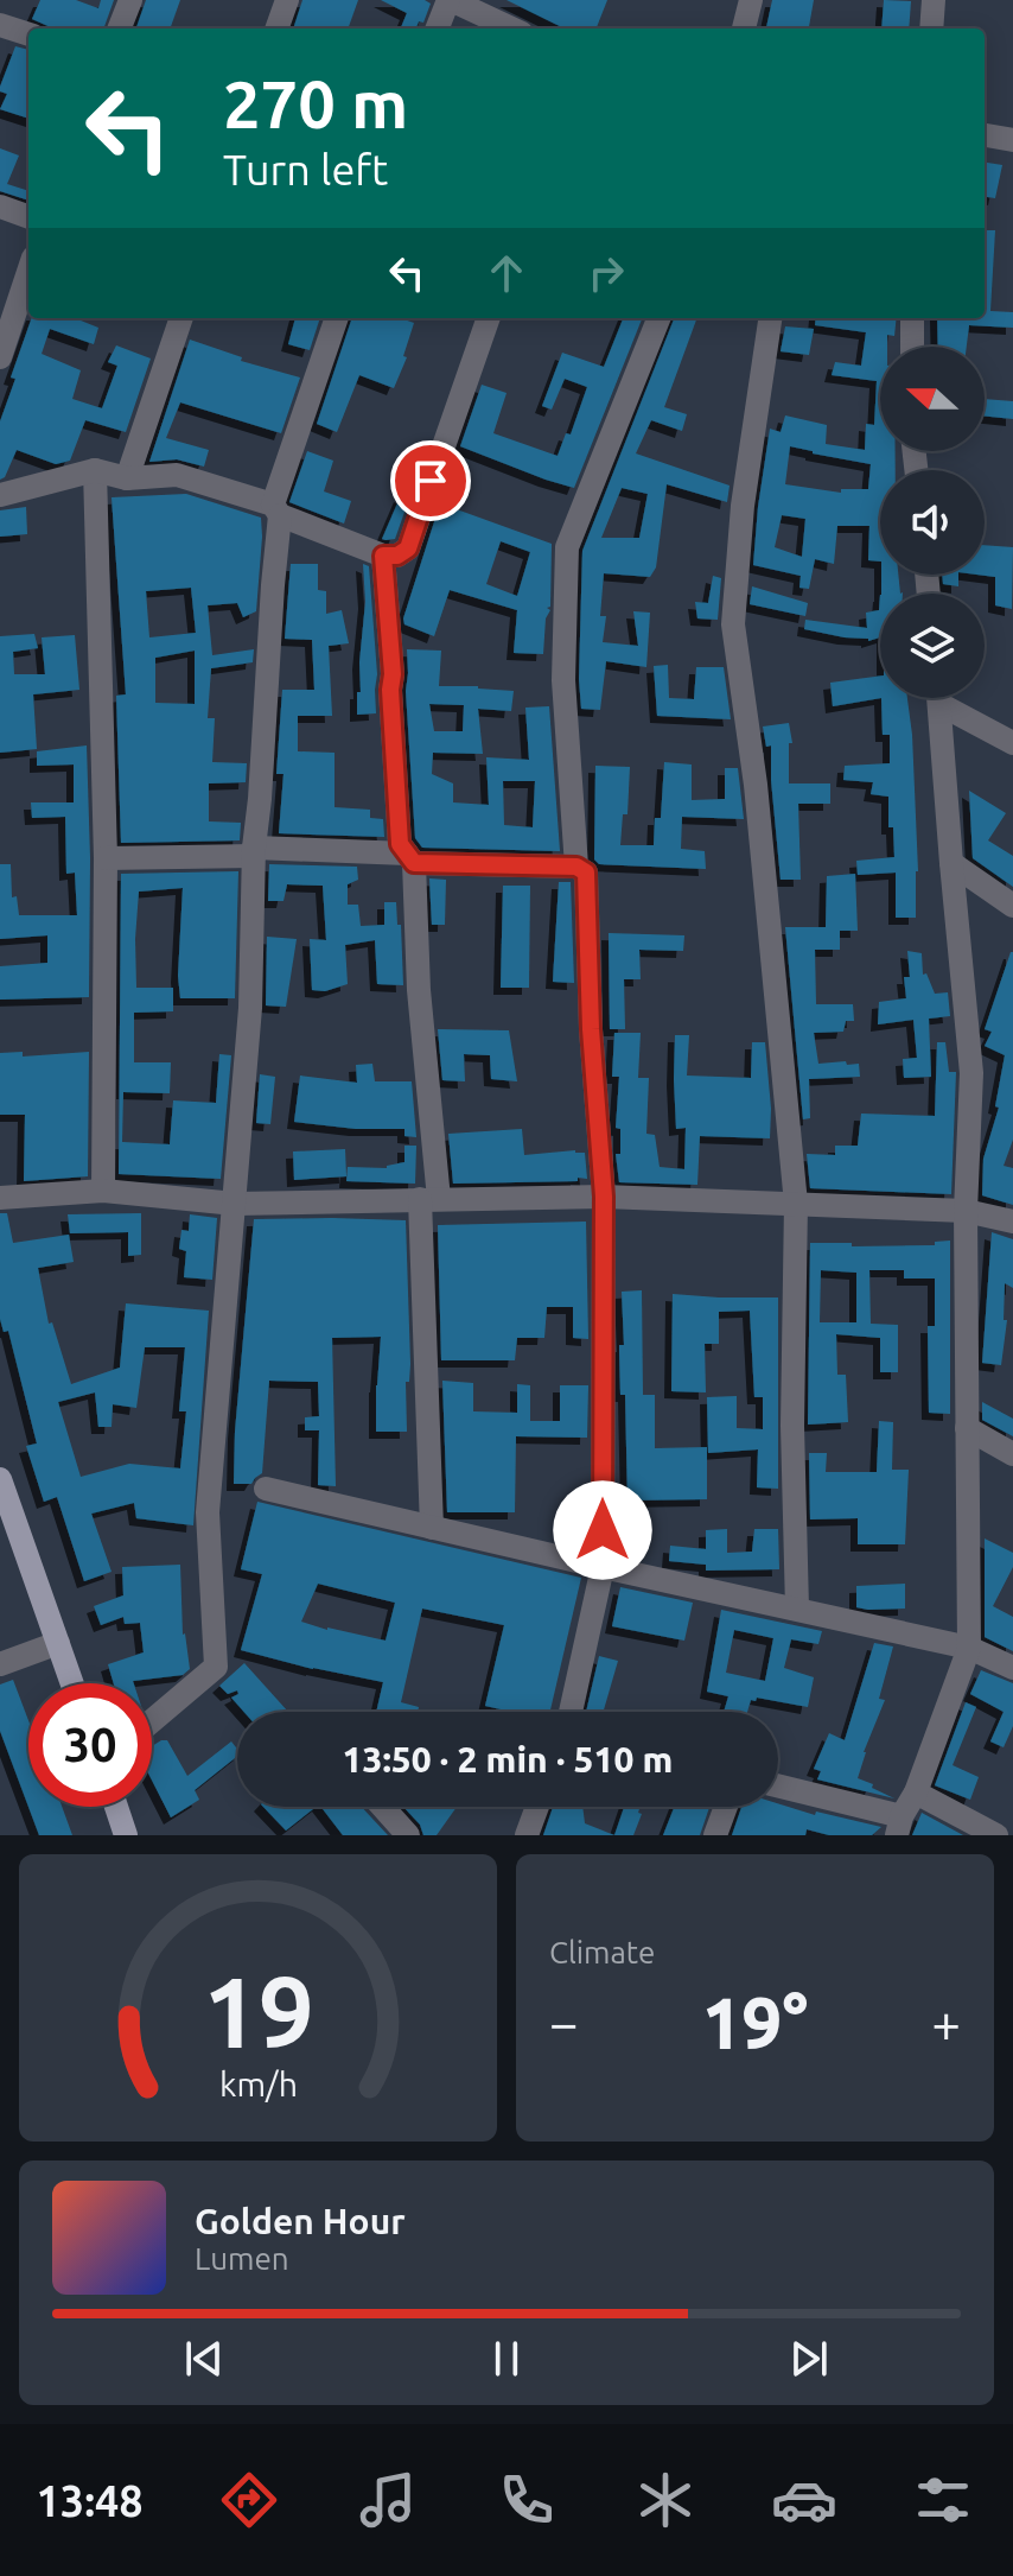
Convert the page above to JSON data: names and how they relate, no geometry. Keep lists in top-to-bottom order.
{
  "north": "left",
  "page": {
    "turn": ["270 m", "Turn left"],
    "limit": "30",
    "trip": "13:50 · 2 min · 510 m",
    "tile": "Climate",
    "heat": ["−", "19°", "+"],
    "song": ["Golden Hour", "Lumen"],
    "tabs": "13:48",
    "gauge": ["19", "km/h"]
  }
}
